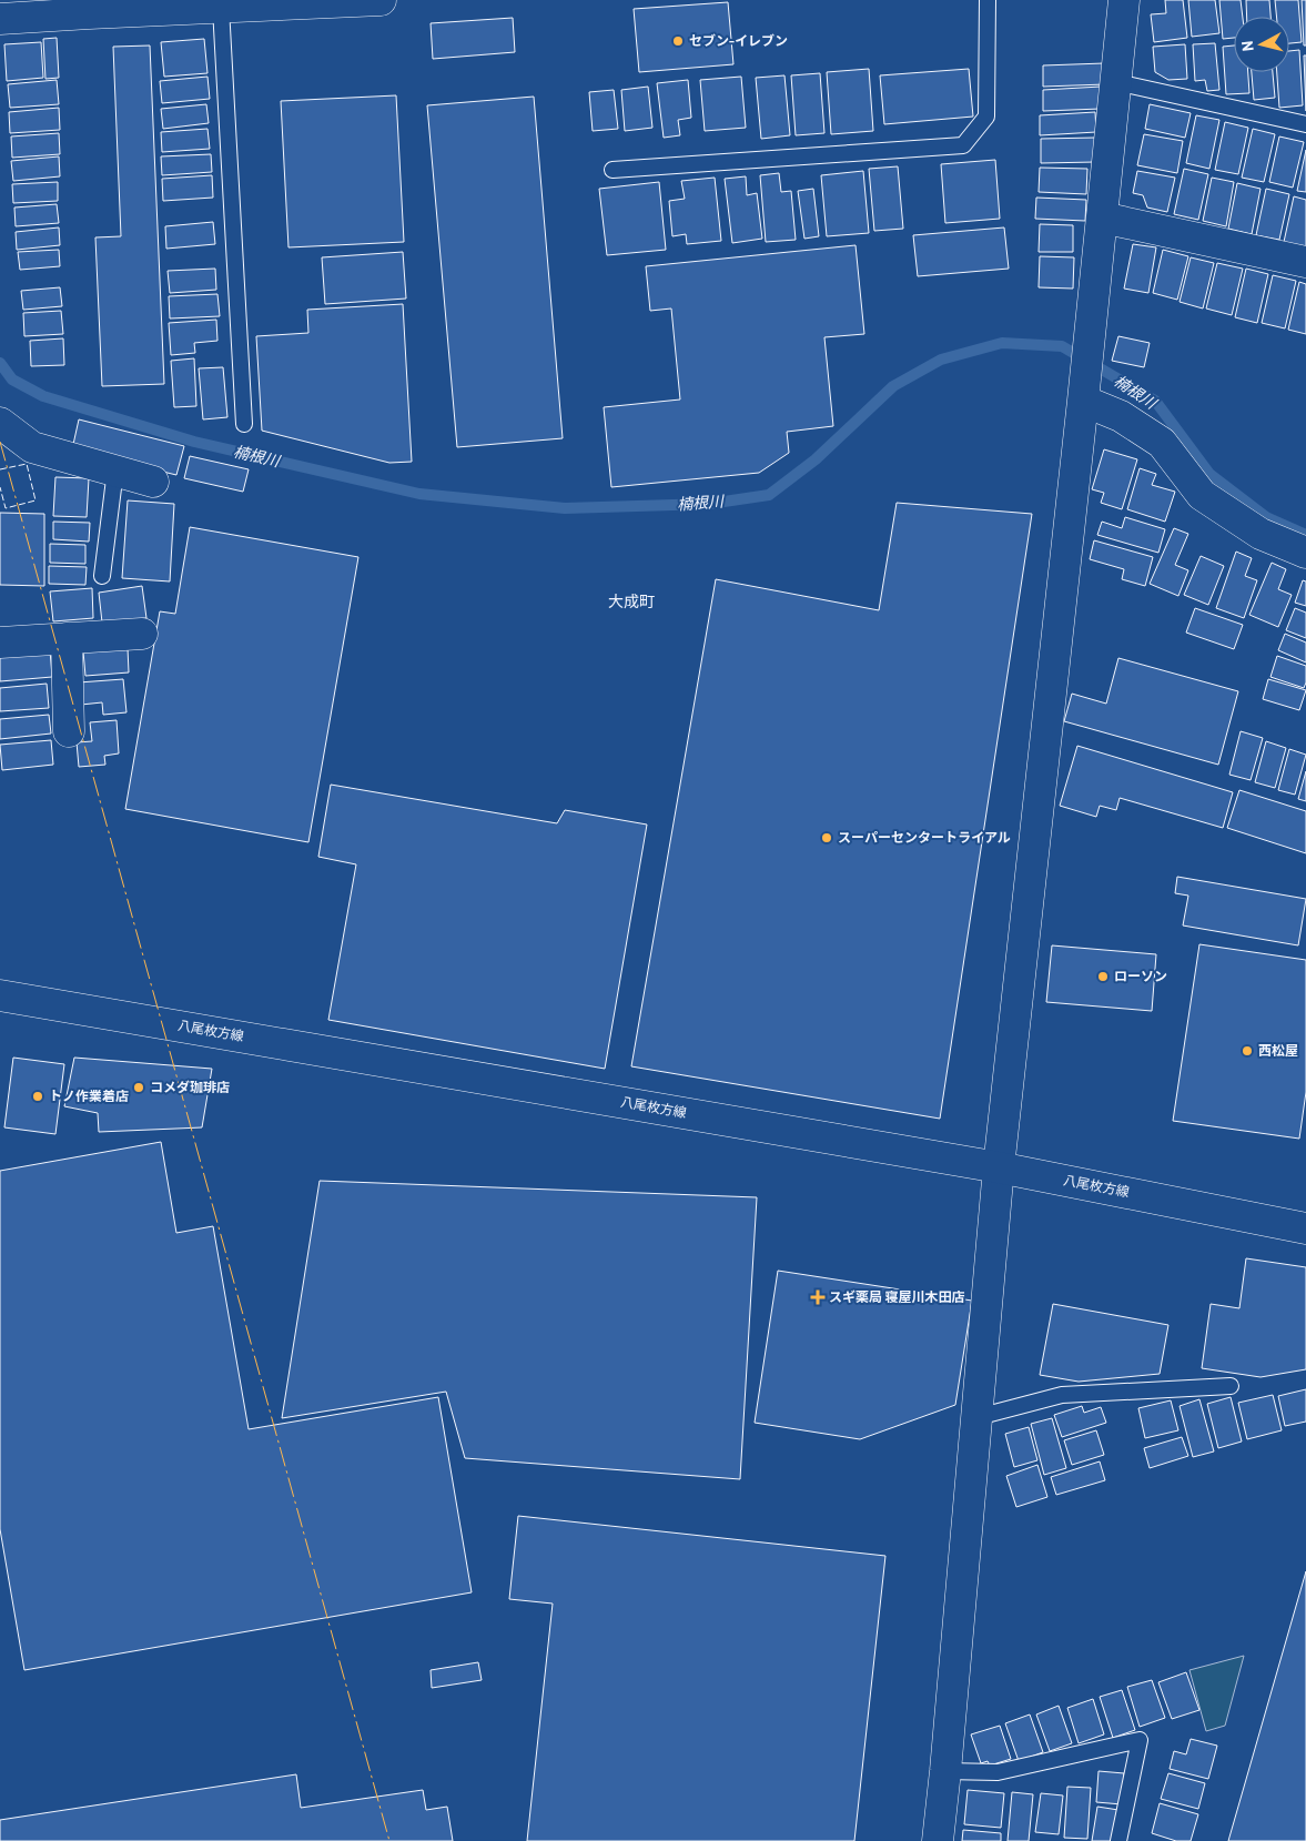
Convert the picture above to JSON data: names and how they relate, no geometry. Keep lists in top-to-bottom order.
{
  "streets": {
    "street": ["八尾枚方線"]
  },
  "districts": ["大成町"],
  "water": ["楠根川"],
  "places": {
    "other": [
      "セブン-イレブン",
      "スーパーセンタートライアル",
      "ローソン",
      "西松屋",
      "コメダ珈琲店",
      "トノ作業着店"
    ],
    "health": ["スギ薬局 寝屋川木田店"]
  },
  "north": "left"
}
